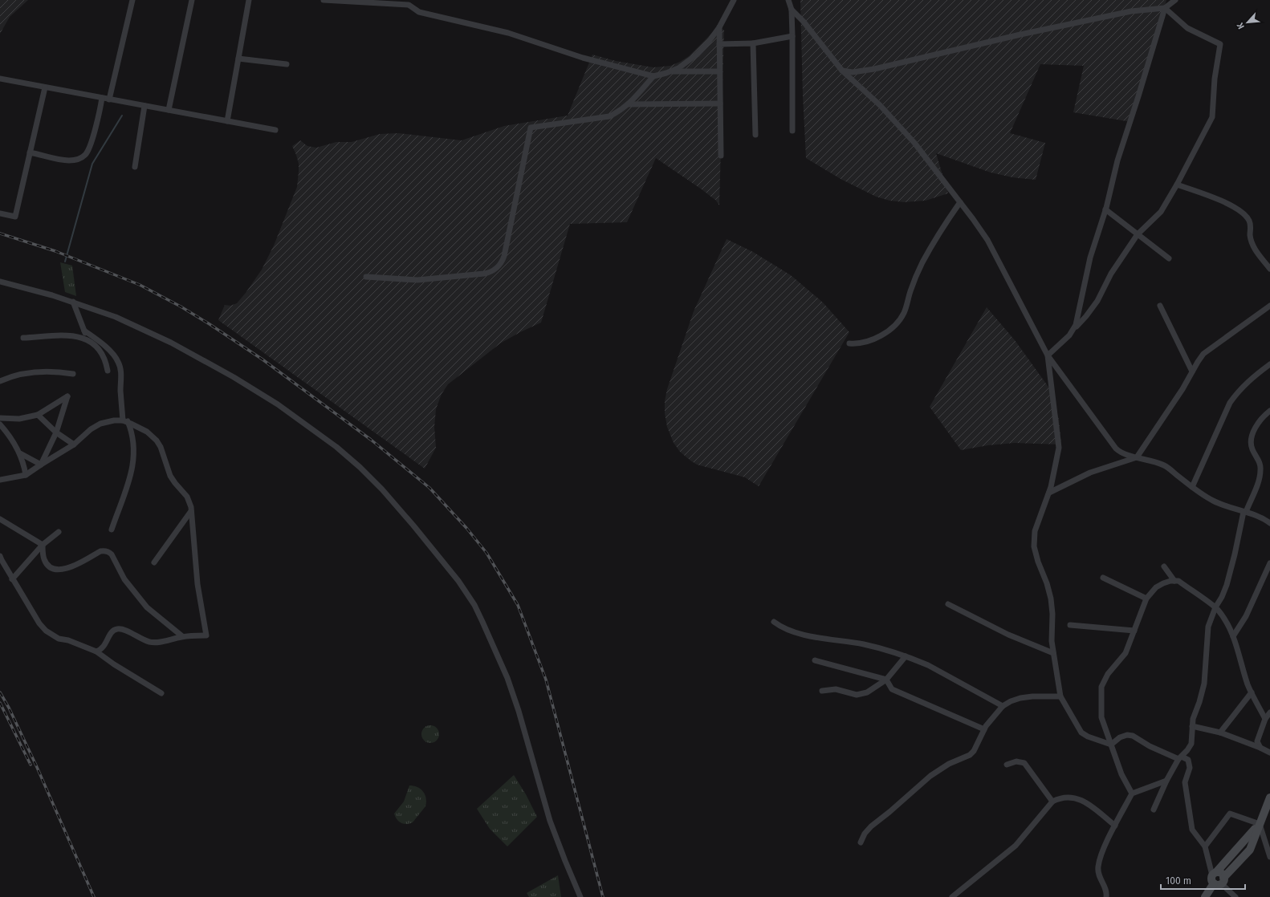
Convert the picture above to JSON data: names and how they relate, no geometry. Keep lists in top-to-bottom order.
{
  "scale_bar": "100 m",
  "north": "bottom left"
}
